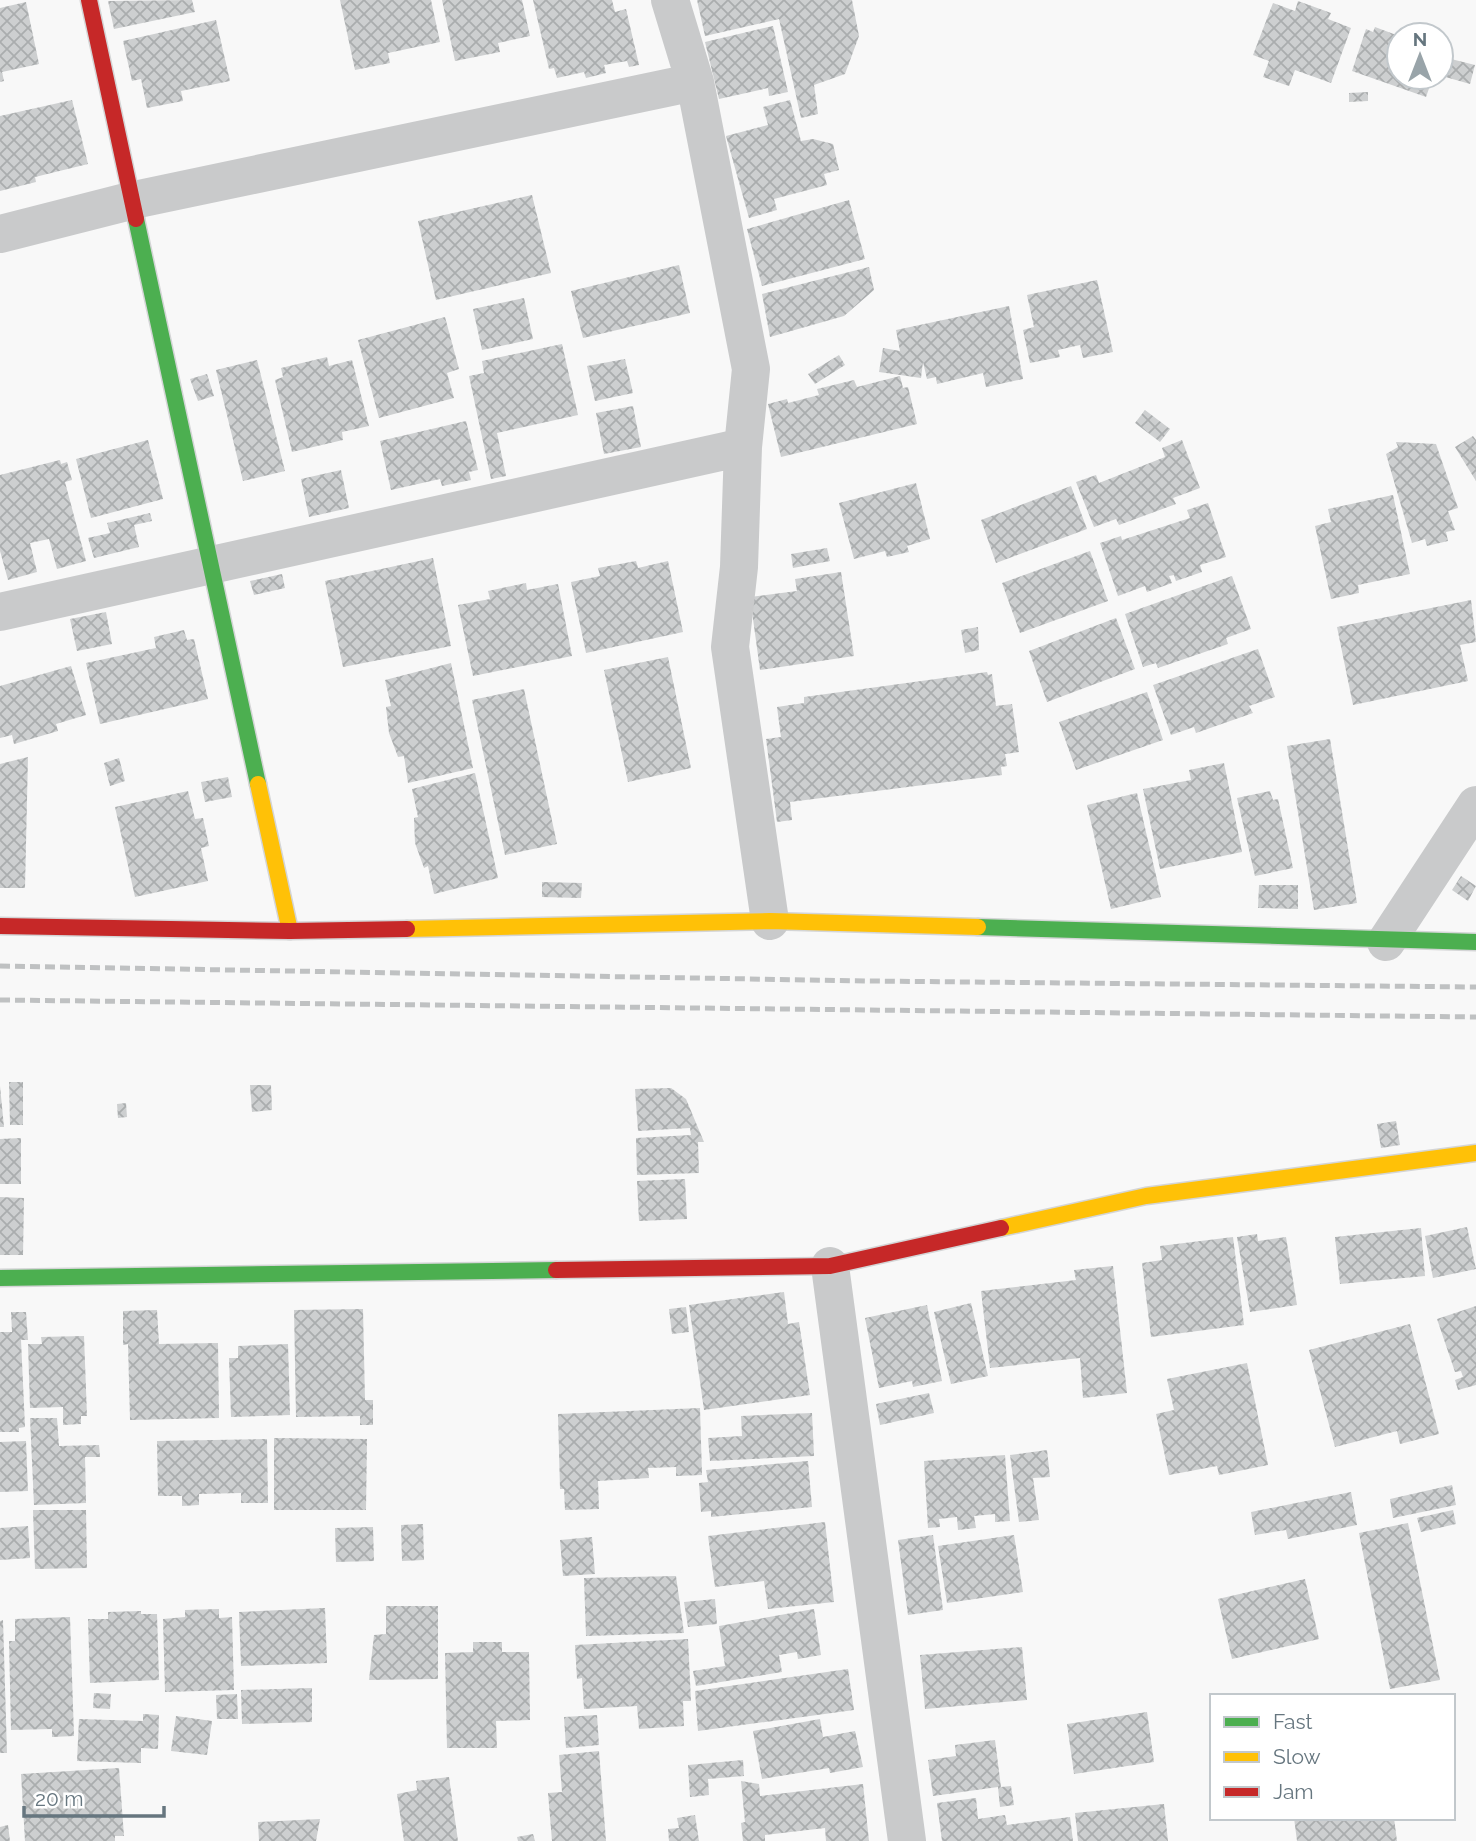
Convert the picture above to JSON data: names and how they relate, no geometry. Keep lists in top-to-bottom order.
{
  "legend": ["Fast", "Slow", "Jam"],
  "scale_bar": "20 m",
  "north": "top"
}
